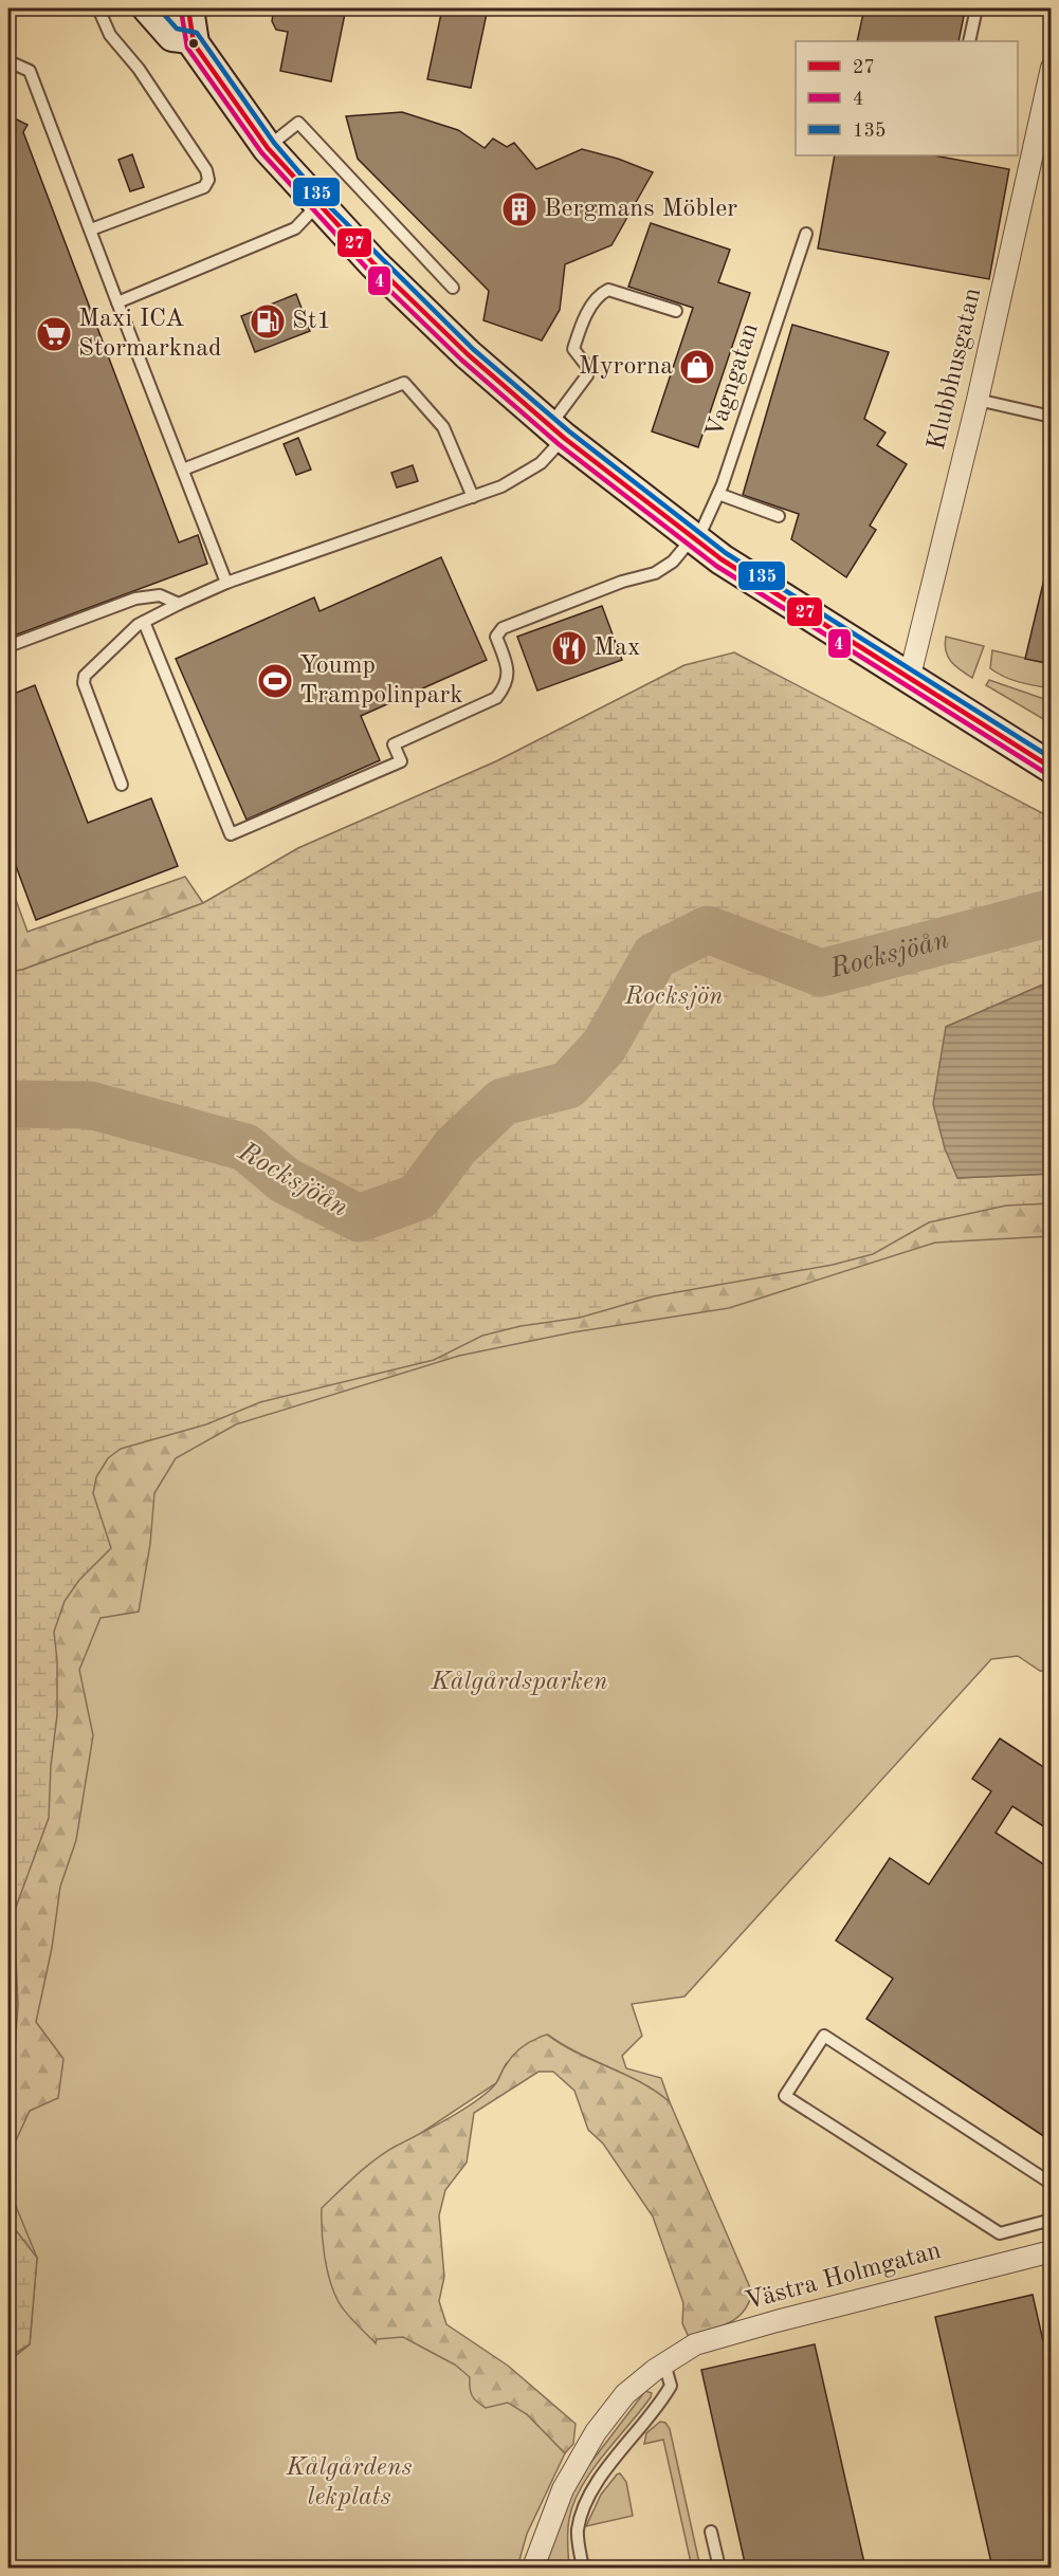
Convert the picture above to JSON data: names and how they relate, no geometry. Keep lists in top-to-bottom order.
{
  "streets": {
    "street": ["Klubbhusgatan", "Västra Holmgatan"],
    "lane": ["Vagngatan"]
  },
  "water": ["Rocksjöån"],
  "parks": ["Rocksjön", "Kålgårdsparken", "Kålgårdens lekplats"],
  "places": {
    "building": ["Bergmans Möbler"],
    "fuel station": ["St1"],
    "supermarket": ["Maxi ICA Stormarknad"],
    "shop": ["Myrorna"],
    "restaurant": ["Max"],
    "sports": ["Yoump Trampolinpark"]
  },
  "lines": ["transit line 27", "transit line 135", "transit line 4"],
  "legend": ["27", "4", "135"]
}
